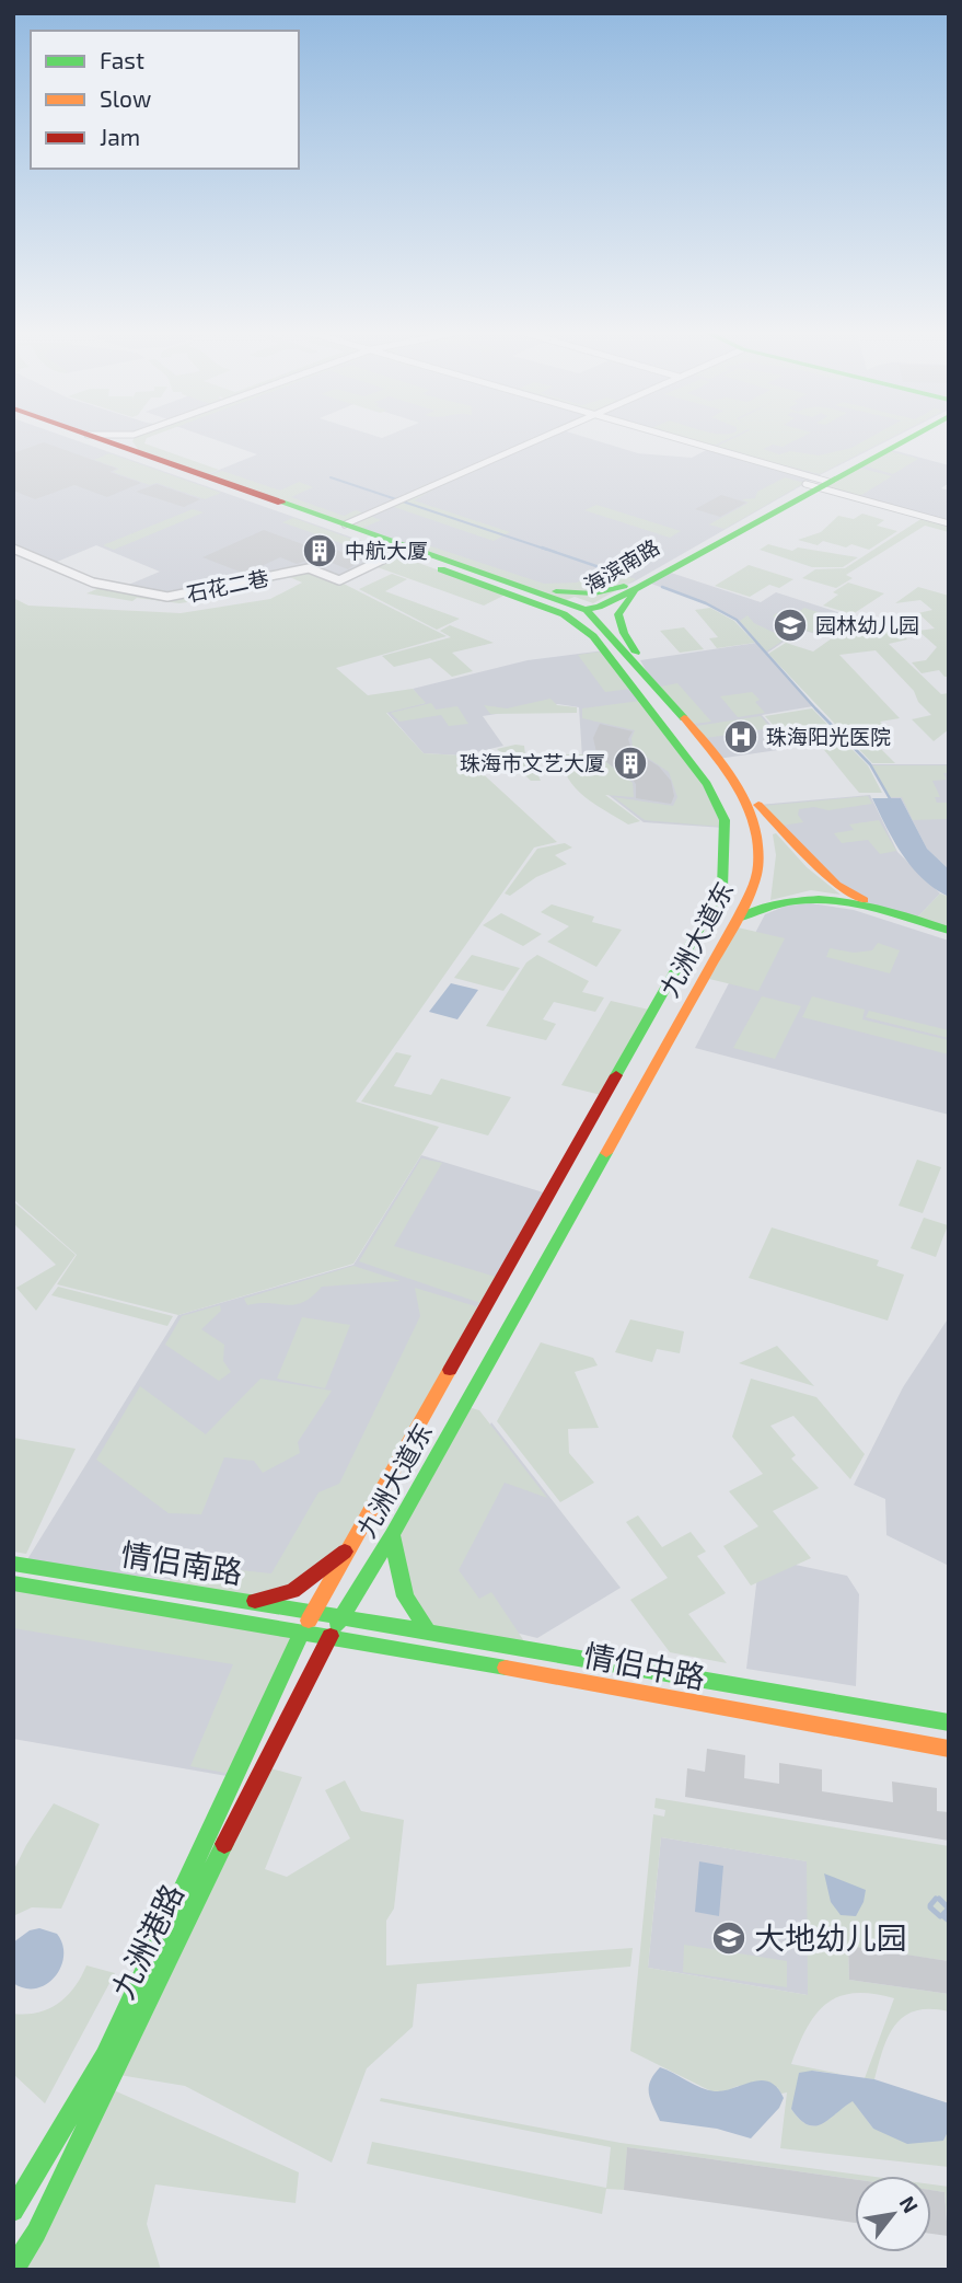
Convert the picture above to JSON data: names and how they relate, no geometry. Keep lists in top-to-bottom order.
{
  "streets": {
    "main road": [
      "海滨南路",
      "九洲大道东",
      "情侣南路",
      "情侣中路",
      "九洲港路"
    ],
    "street": ["石花二巷"]
  },
  "crossings": [
    ["海滨南路", "九洲大道东"],
    ["石花二巷", "九洲大道东"],
    ["九洲大道东", "情侣南路"],
    ["九洲大道东", "情侣中路"],
    ["九洲大道东", "九洲港路"],
    ["情侣南路", "情侣中路"],
    ["情侣南路", "九洲港路"],
    ["情侣中路", "九洲港路"]
  ],
  "places": {
    "building": ["中航大厦", "珠海市文艺大厦"],
    "school or university": ["园林幼儿园", "大地幼儿园"],
    "hospital": ["珠海阳光医院"]
  },
  "legend": ["Fast", "Slow", "Jam"],
  "north": "top right"
}
